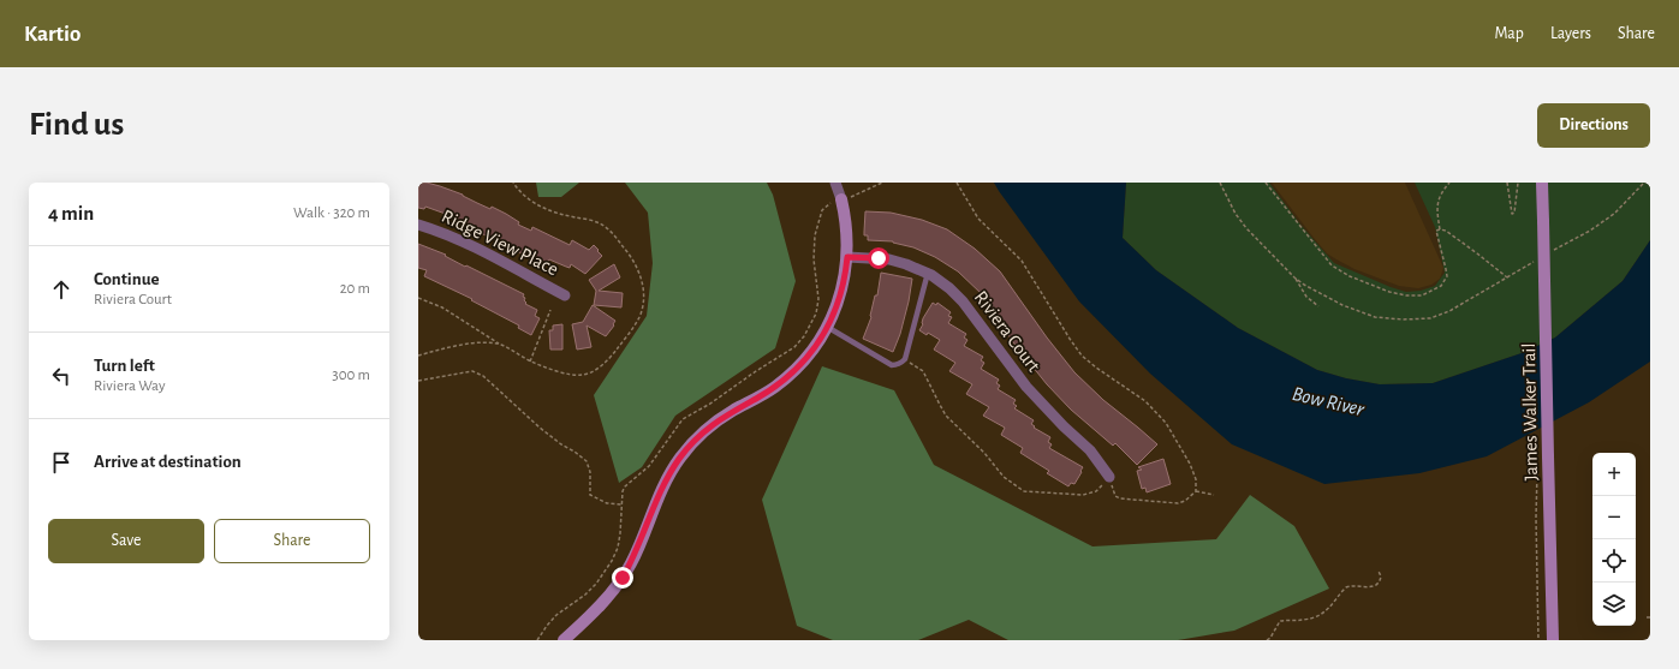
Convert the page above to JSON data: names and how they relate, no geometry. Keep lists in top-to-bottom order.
{
  "streets": {
    "street": ["Ridge View Place", "Riviera Court", "James Walker Trail"]
  },
  "water": ["Bow River"],
  "page": {
    "header": "Kartio",
    "nav": ["Map", "Layers", "Share"],
    "buttons": [
      "Directions",
      ["Save", "Share"]
    ],
    "title": "Find us",
    "heading": ["4 min", "Walk · 320 m"],
    "list": [
      ["Continue", "Riviera Court", "20 m"],
      ["Turn left", "Riviera Way", "300 m"],
      "Arrive at destination"
    ],
    "map_buttons": ["+", "−"]
  }
}
